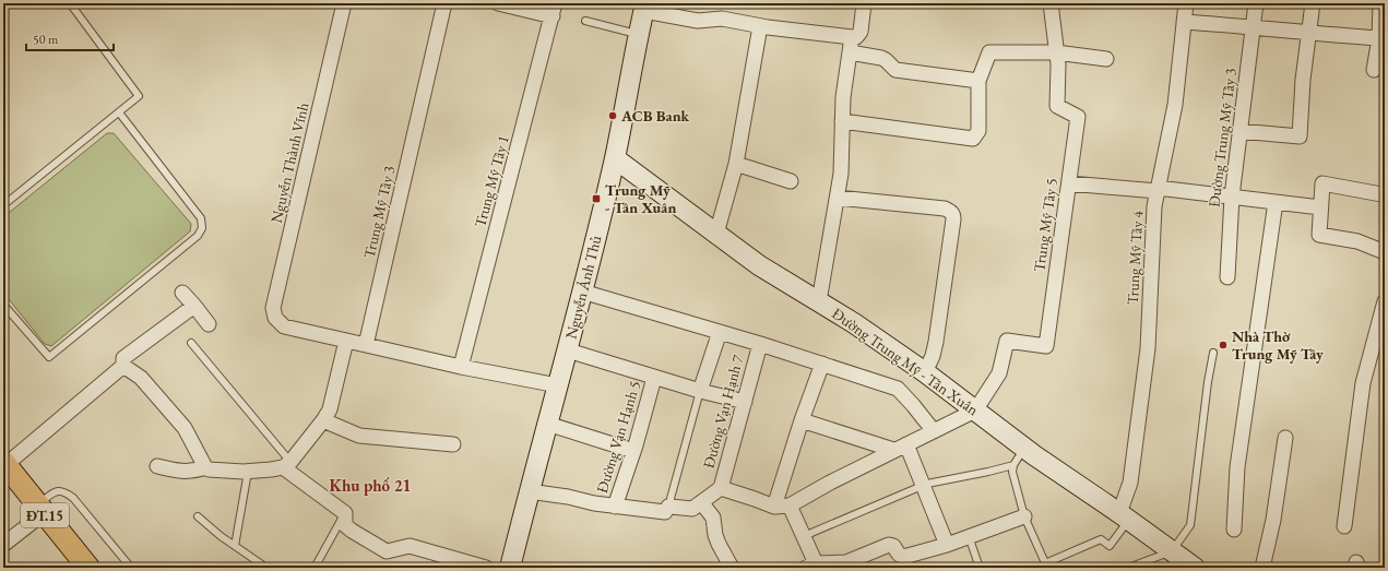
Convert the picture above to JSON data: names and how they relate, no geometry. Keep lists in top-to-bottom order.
{
  "streets": {
    "main road": ["ĐT.15"],
    "street": [
      "Đường Trung Mỹ Tây 3",
      "Nguyễn Thành Vĩnh",
      "Trung Mỹ Tây 1",
      "Trung Mỹ Tây 3",
      "Trung Mỹ Tây 5",
      "Trung Mỹ Tây 4",
      "Nguyễn Ảnh Thủ",
      "Đường Trung Mỹ - Tân Xuân",
      "Đường Vạn Hạnh 7",
      "Đường Vạn Hạnh 5"
    ]
  },
  "crossings": [
    ["Trung Mỹ Tây 5", "Đường Trung Mỹ - Tân Xuân"],
    ["Trung Mỹ Tây 4", "Đường Trung Mỹ - Tân Xuân"],
    ["Nguyễn Ảnh Thủ", "Đường Trung Mỹ - Tân Xuân"]
  ],
  "districts": ["Khu phố 21"],
  "places": {
    "other": ["ACB Bank", "Nhà Thờ Trung Mỹ Tây"],
    "transit": ["Trung Mỹ - Tân Xuân"]
  },
  "scale_bar": "50 m"
}
